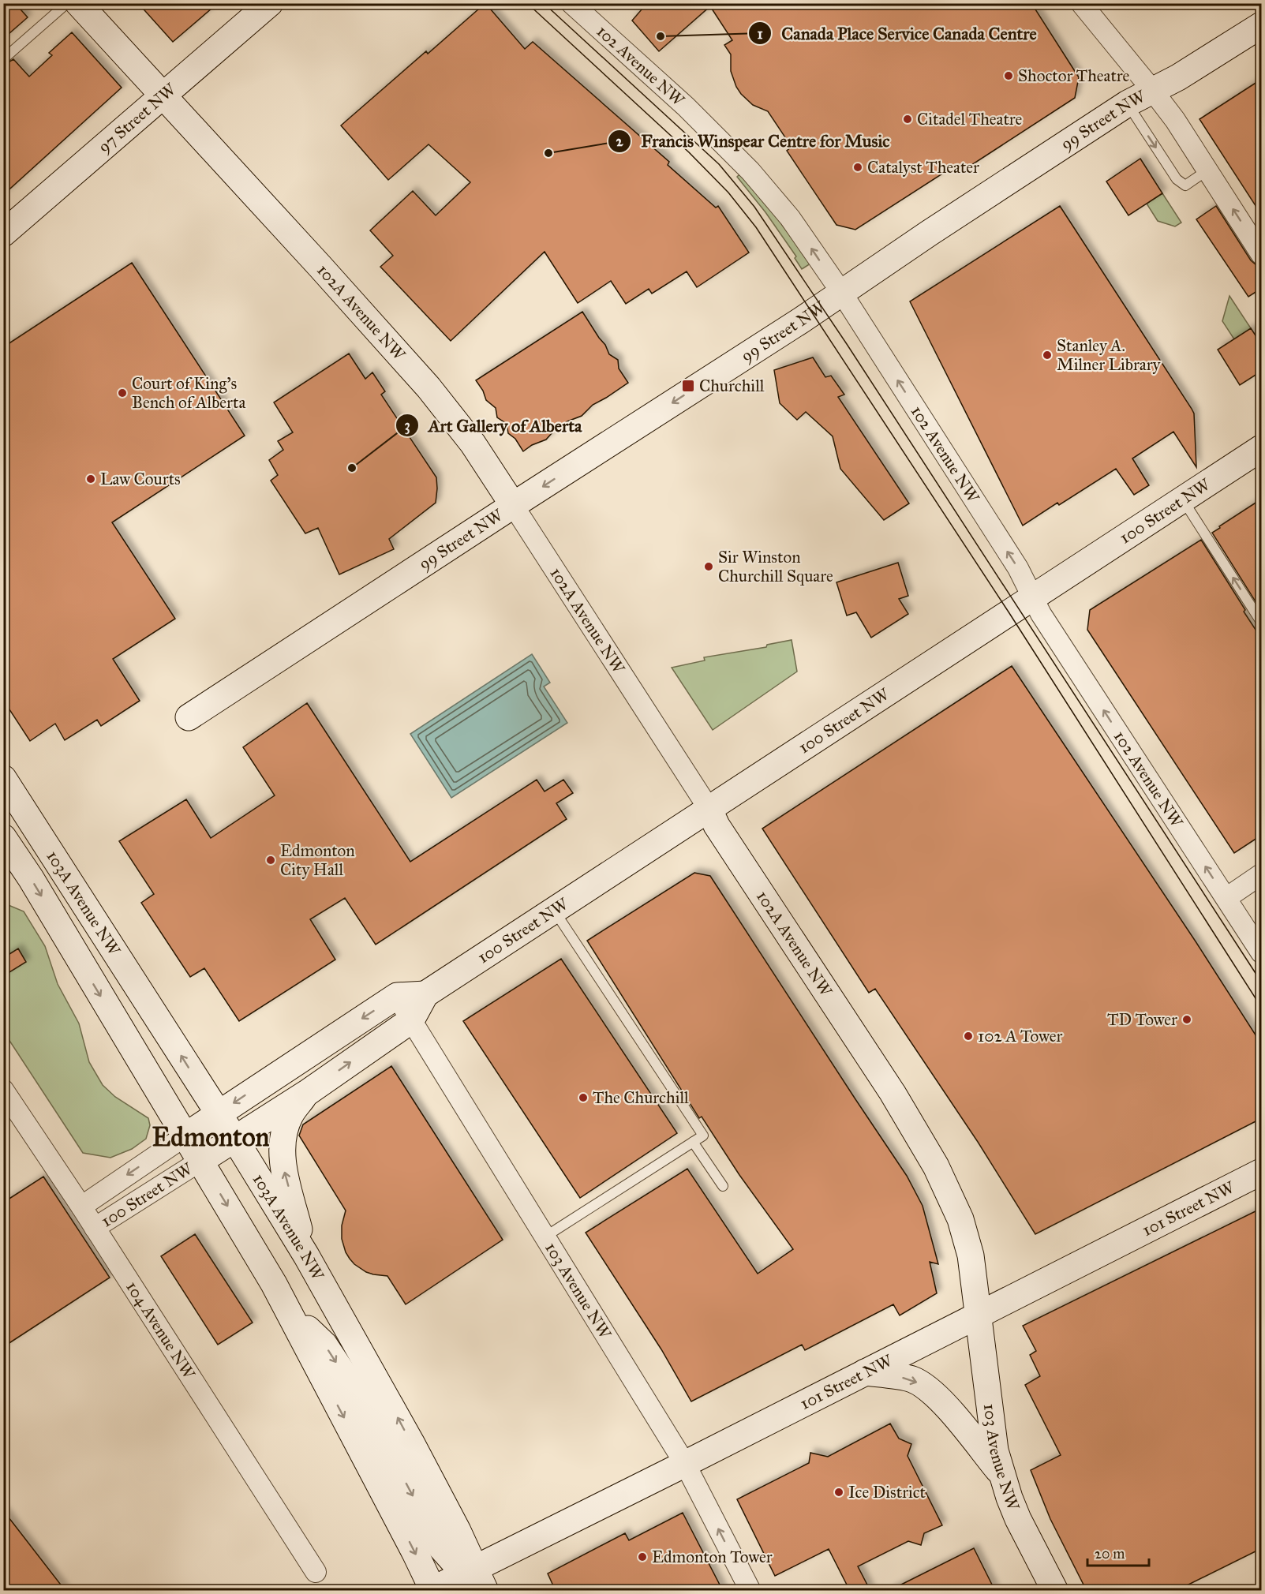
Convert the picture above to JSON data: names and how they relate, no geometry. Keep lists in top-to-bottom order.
{
  "streets": {
    "main road": [
      "97 Street NW",
      "99 Street NW",
      "102A Avenue NW",
      "100 Street NW",
      "103A Avenue NW",
      "101 Street NW",
      "103 Avenue NW"
    ],
    "street": ["102 Avenue NW", "104 Avenue NW"]
  },
  "crossings": [
    ["102 Avenue NW", "99 Street NW"],
    ["102 Avenue NW", "100 Street NW"],
    ["97 Street NW", "102A Avenue NW"],
    ["99 Street NW", "102A Avenue NW"],
    ["102A Avenue NW", "100 Street NW"],
    ["102A Avenue NW", "101 Street NW"],
    ["102A Avenue NW", "103 Avenue NW"],
    ["100 Street NW", "103A Avenue NW"],
    ["100 Street NW", "103 Avenue NW"],
    ["100 Street NW", "104 Avenue NW"],
    ["103A Avenue NW", "101 Street NW"],
    ["101 Street NW", "103 Avenue NW"]
  ],
  "one_way": ["102 Avenue NW"],
  "districts": ["Edmonton"],
  "places": {
    "other": [
      "Canada Place Service Canada Centre",
      "Shoctor Theatre",
      "Citadel Theatre",
      "Francis Winspear Centre for Music",
      "Catalyst Theater",
      "Stanley A. Milner Library",
      "Court of King's Bench of Alberta",
      "Art Gallery of Alberta",
      "Law Courts",
      "Sir Winston Churchill Square",
      "Edmonton City Hall",
      "TD Tower",
      "102 A Tower",
      "The Churchill",
      "Ice District",
      "Edmonton Tower"
    ],
    "transit": ["Churchill"]
  },
  "scale_bar": "20 m"
}
